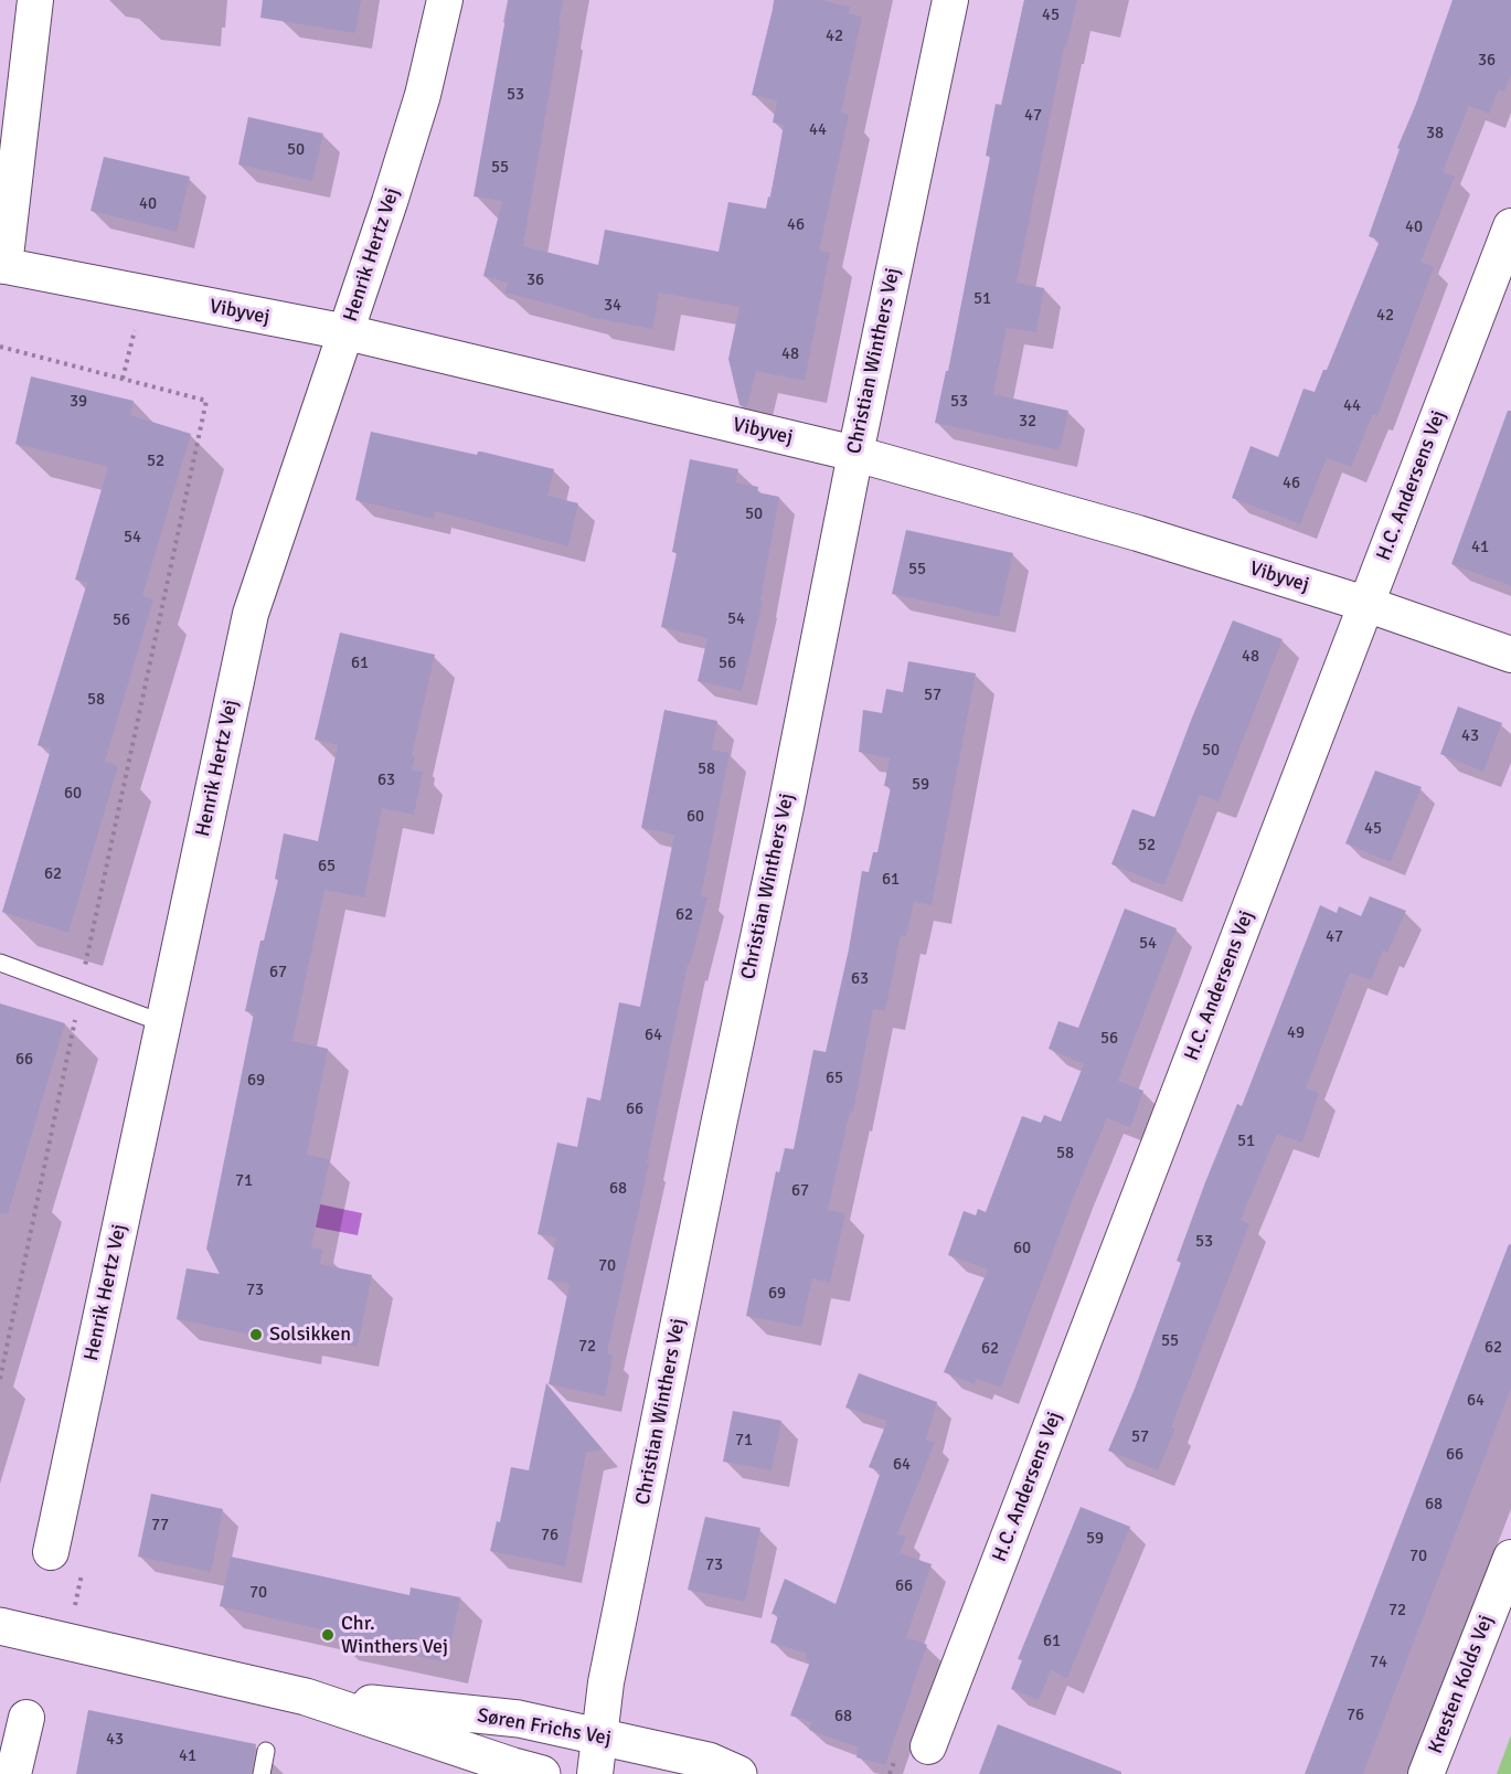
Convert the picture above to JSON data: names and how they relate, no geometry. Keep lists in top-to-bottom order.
{
  "streets": {
    "street": [
      "Henrik Hertz Vej",
      "Vibyvej",
      "Christian Winthers Vej",
      "H.C. Andersens Vej",
      "Kresten Kolds Vej",
      "Søren Frichs Vej"
    ]
  },
  "crossings": [
    ["Henrik Hertz Vej", "Vibyvej"],
    ["Vibyvej", "Christian Winthers Vej"],
    ["Vibyvej", "H.C. Andersens Vej"],
    ["Christian Winthers Vej", "Søren Frichs Vej"]
  ],
  "places": ["Solsikken", "Chr. Winthers Vej"],
  "house_numbers": [
    "45",
    "42",
    "36",
    "53",
    "47",
    "44",
    "38",
    "50",
    "55",
    "40",
    "46",
    "40",
    "36",
    "51",
    "34",
    "42",
    "48",
    "39",
    "53",
    "44",
    "32",
    "52",
    "46",
    "50",
    "54",
    "41",
    "55",
    "54",
    "56",
    "48",
    "61",
    "56",
    "57",
    "58",
    "43",
    "50",
    "58",
    "63",
    "59",
    "60",
    "60",
    "45",
    "52",
    "65",
    "62",
    "61",
    "62",
    "47",
    "54",
    "67",
    "63",
    "49",
    "64",
    "56",
    "66",
    "65",
    "69",
    "66",
    "51",
    "58",
    "71",
    "68",
    "67",
    "53",
    "60",
    "70",
    "73",
    "69",
    "55",
    "72",
    "62",
    "62",
    "64",
    "57",
    "71",
    "66",
    "64",
    "68",
    "77",
    "76",
    "59",
    "70",
    "73",
    "66",
    "70",
    "72",
    "61",
    "74",
    "76",
    "68",
    "43",
    "41"
  ]
}
